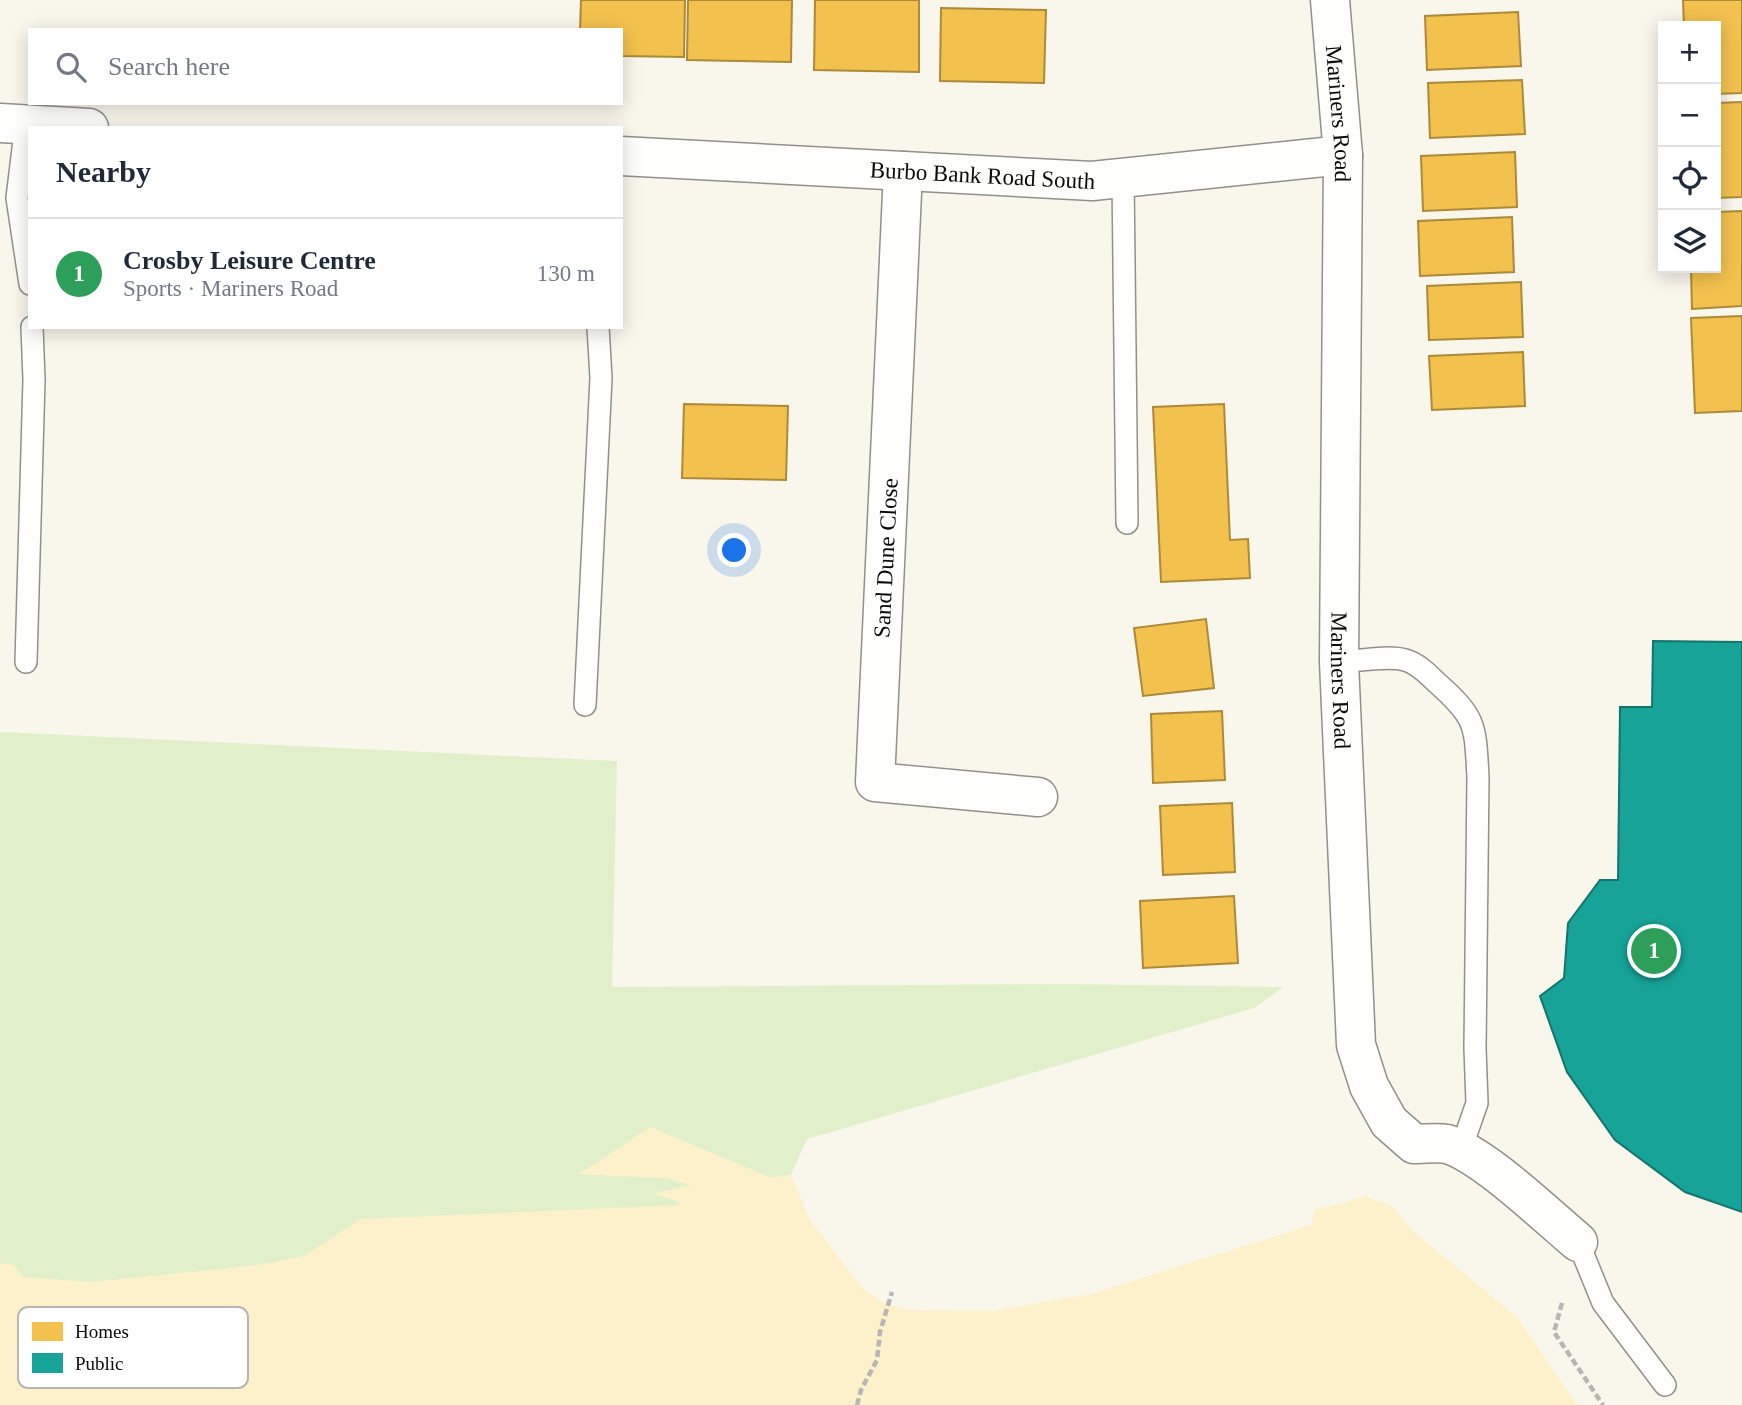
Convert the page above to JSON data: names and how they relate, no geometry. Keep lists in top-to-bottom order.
{
  "streets": {
    "street": ["Mariners Road", "Burbo Bank Road South", "Sand Dune Close"]
  },
  "crossings": [
    ["Mariners Road", "Burbo Bank Road South"],
    ["Burbo Bank Road South", "Sand Dune Close"]
  ],
  "legend": ["Homes", "Public"],
  "page": {
    "map_buttons": ["+", "−"],
    "search": "Search here",
    "heading": "Nearby",
    "list": [
      {
        "mark": "1",
        "name": "Crosby Leisure Centre",
        "note": "Sports · Mariners Road",
        "value": "130 m"
      }
    ],
    "pins": "1"
  }
}
